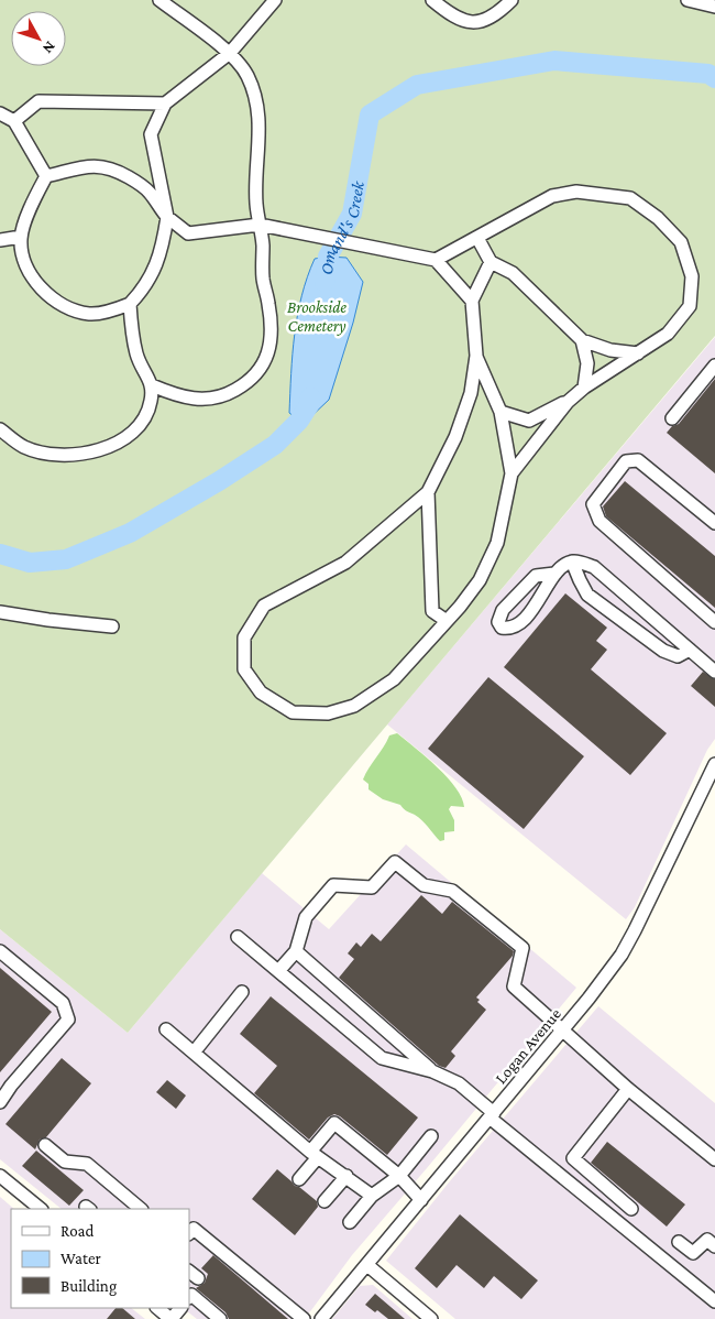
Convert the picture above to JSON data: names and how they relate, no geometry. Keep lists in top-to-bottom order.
{
  "streets": {
    "street": ["Logan Avenue"]
  },
  "water": ["Omand's Creek"],
  "parks": ["Brookside Cemetery"],
  "legend": ["Road", "Water", "Building"],
  "north": "bottom right"
}
